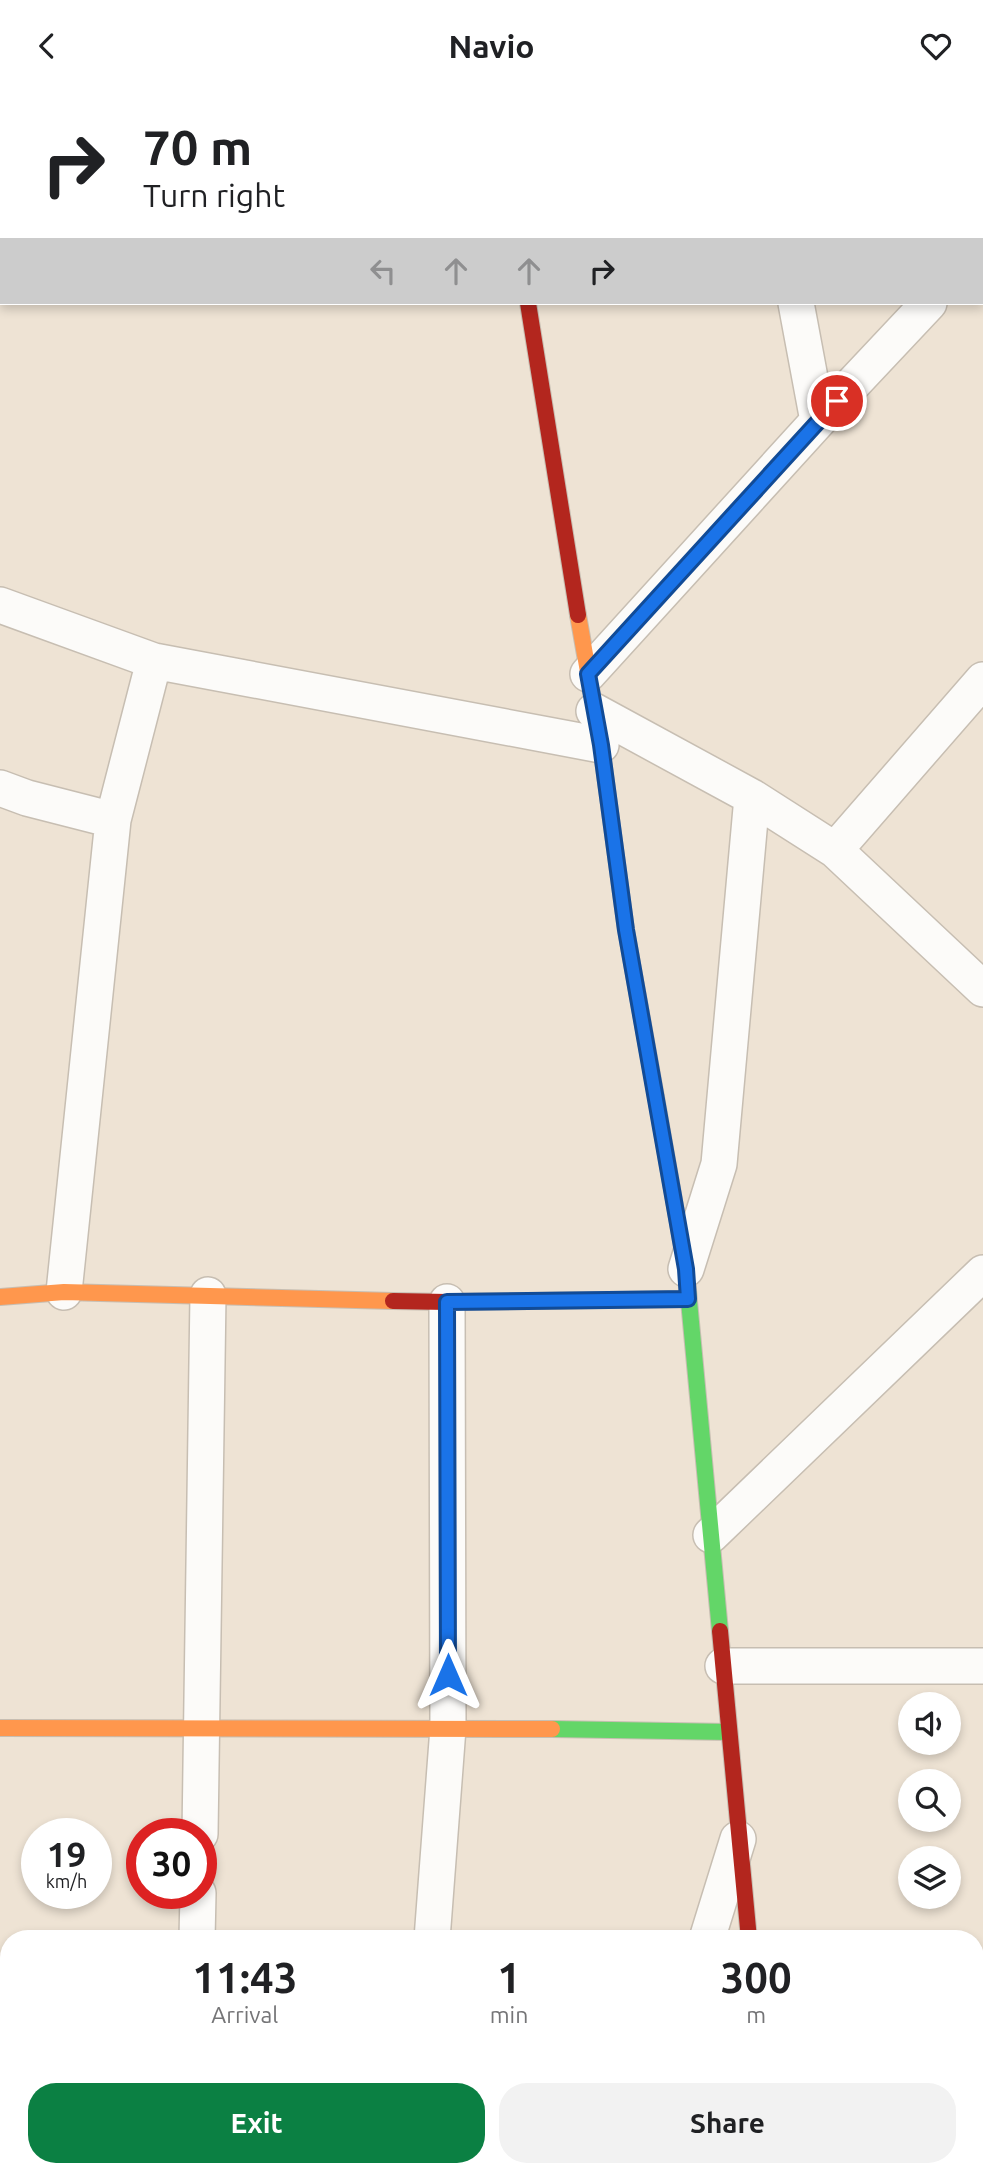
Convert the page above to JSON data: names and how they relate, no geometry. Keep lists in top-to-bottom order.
{
  "page": {
    "header": "Navio",
    "turn": ["70 m", "Turn right"],
    "speed": "19 km/h",
    "limit": "30",
    "eta": [
      "11:43",
      "Arrival",
      "1",
      "min",
      "300",
      "m"
    ],
    "buttons": ["Exit", "Share"]
  }
}
